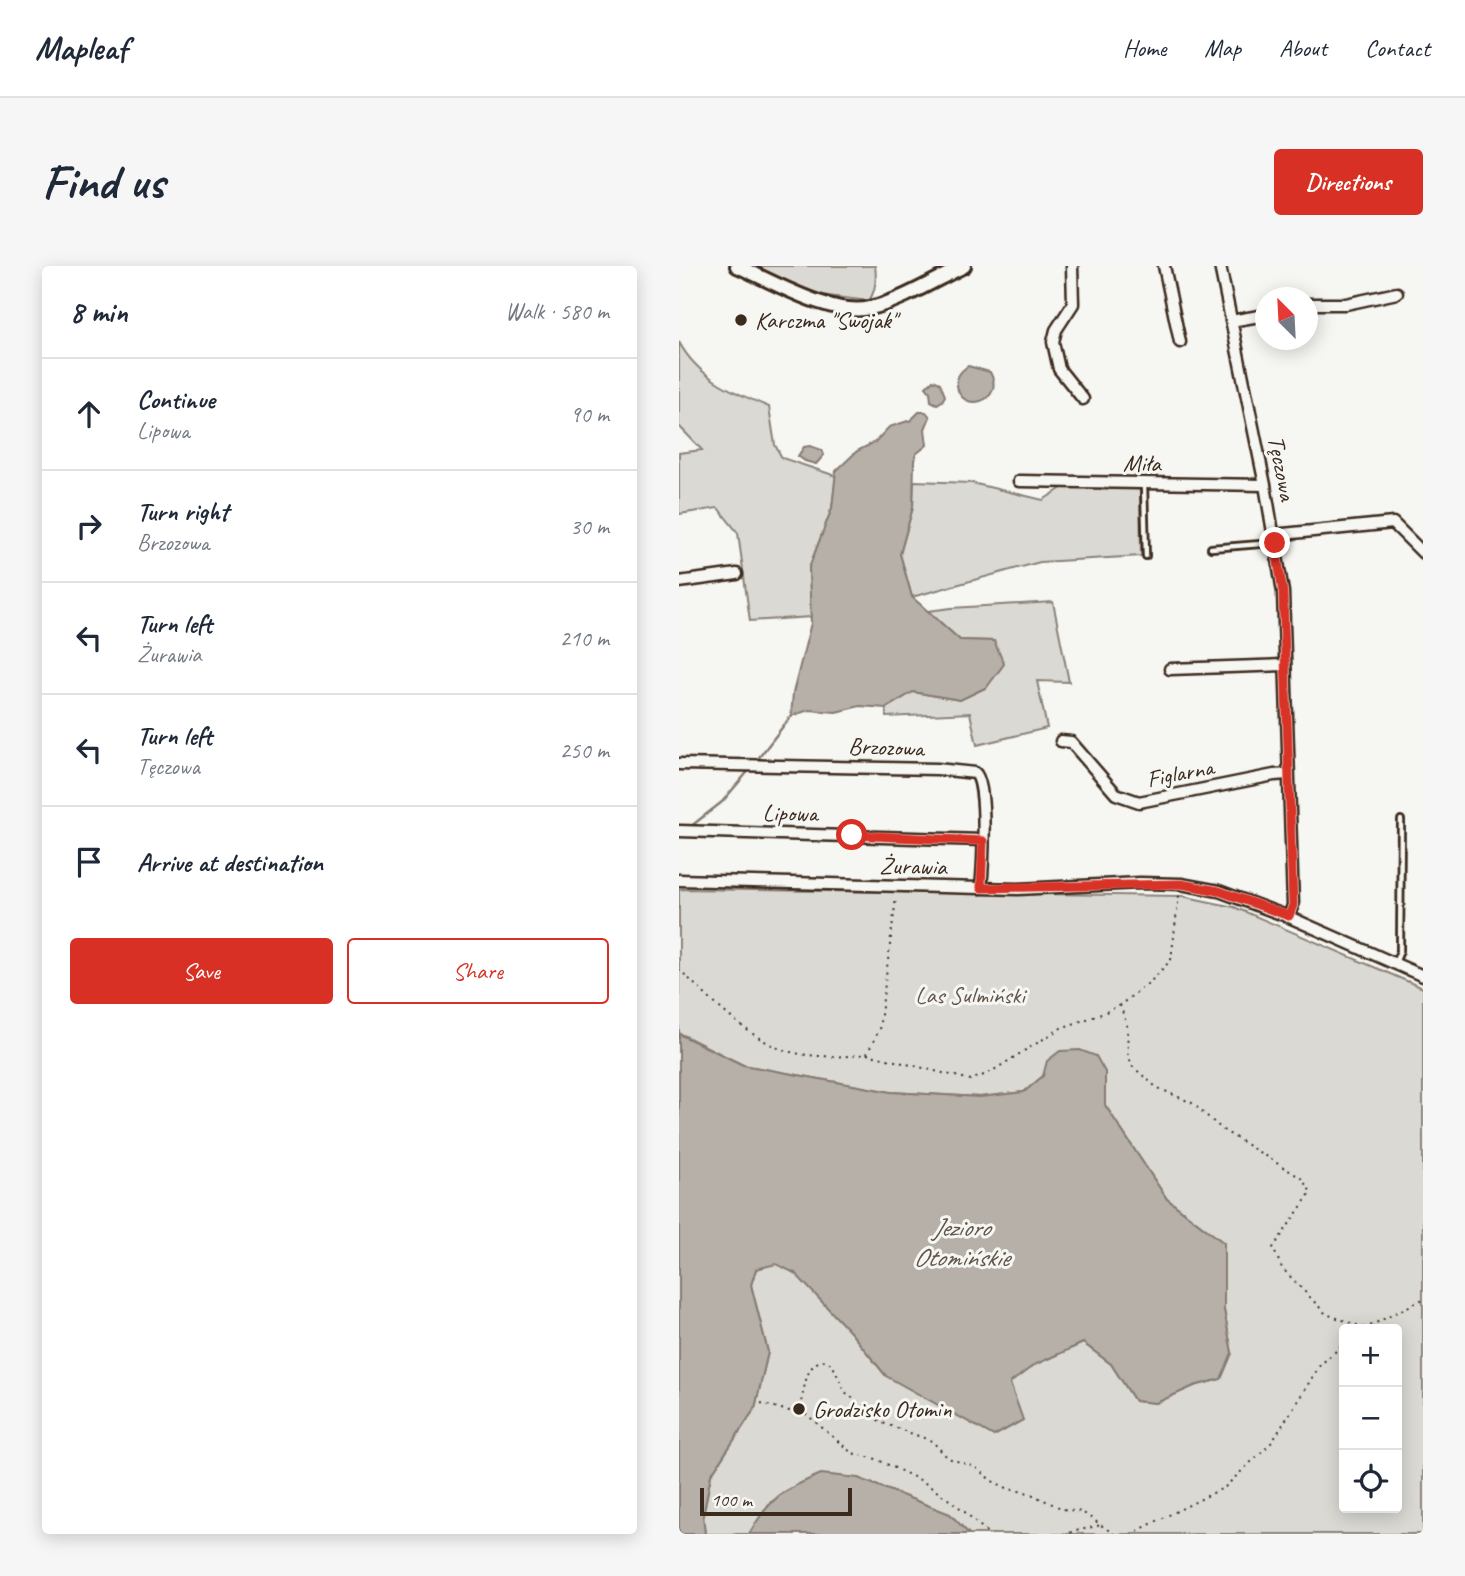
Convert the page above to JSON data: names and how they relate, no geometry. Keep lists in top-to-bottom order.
{
  "streets": {
    "street": [
      "Miła",
      "Tęczowa",
      "Brzozowa",
      "Figlarna",
      "Lipowa",
      "Żurawia"
    ]
  },
  "crossings": [
    ["Miła", "Tęczowa"],
    ["Tęczowa", "Figlarna"],
    ["Tęczowa", "Żurawia"],
    ["Brzozowa", "Lipowa"],
    ["Brzozowa", "Żurawia"]
  ],
  "water": ["Jezioro Otomińskie"],
  "parks": ["Las Sulmiński"],
  "places": ["Karczma \"Swojak\"", "Grodzisko Otomin"],
  "scale_bar": "100 m",
  "north": "top left",
  "page": {
    "header": "Mapleaf",
    "nav": [
      "Home",
      "Map",
      "About",
      "Contact"
    ],
    "buttons": [
      "Directions",
      ["Save", "Share"]
    ],
    "title": "Find us",
    "heading": ["8 min", "Walk · 580 m"],
    "list": [
      ["Continue", "Lipowa", "90 m"],
      ["Turn right", "Brzozowa", "30 m"],
      ["Turn left", "Żurawia", "210 m"],
      ["Turn left", "Tęczowa", "250 m"],
      "Arrive at destination"
    ],
    "map_buttons": ["+", "−"],
    "scale": "100 m"
  }
}
